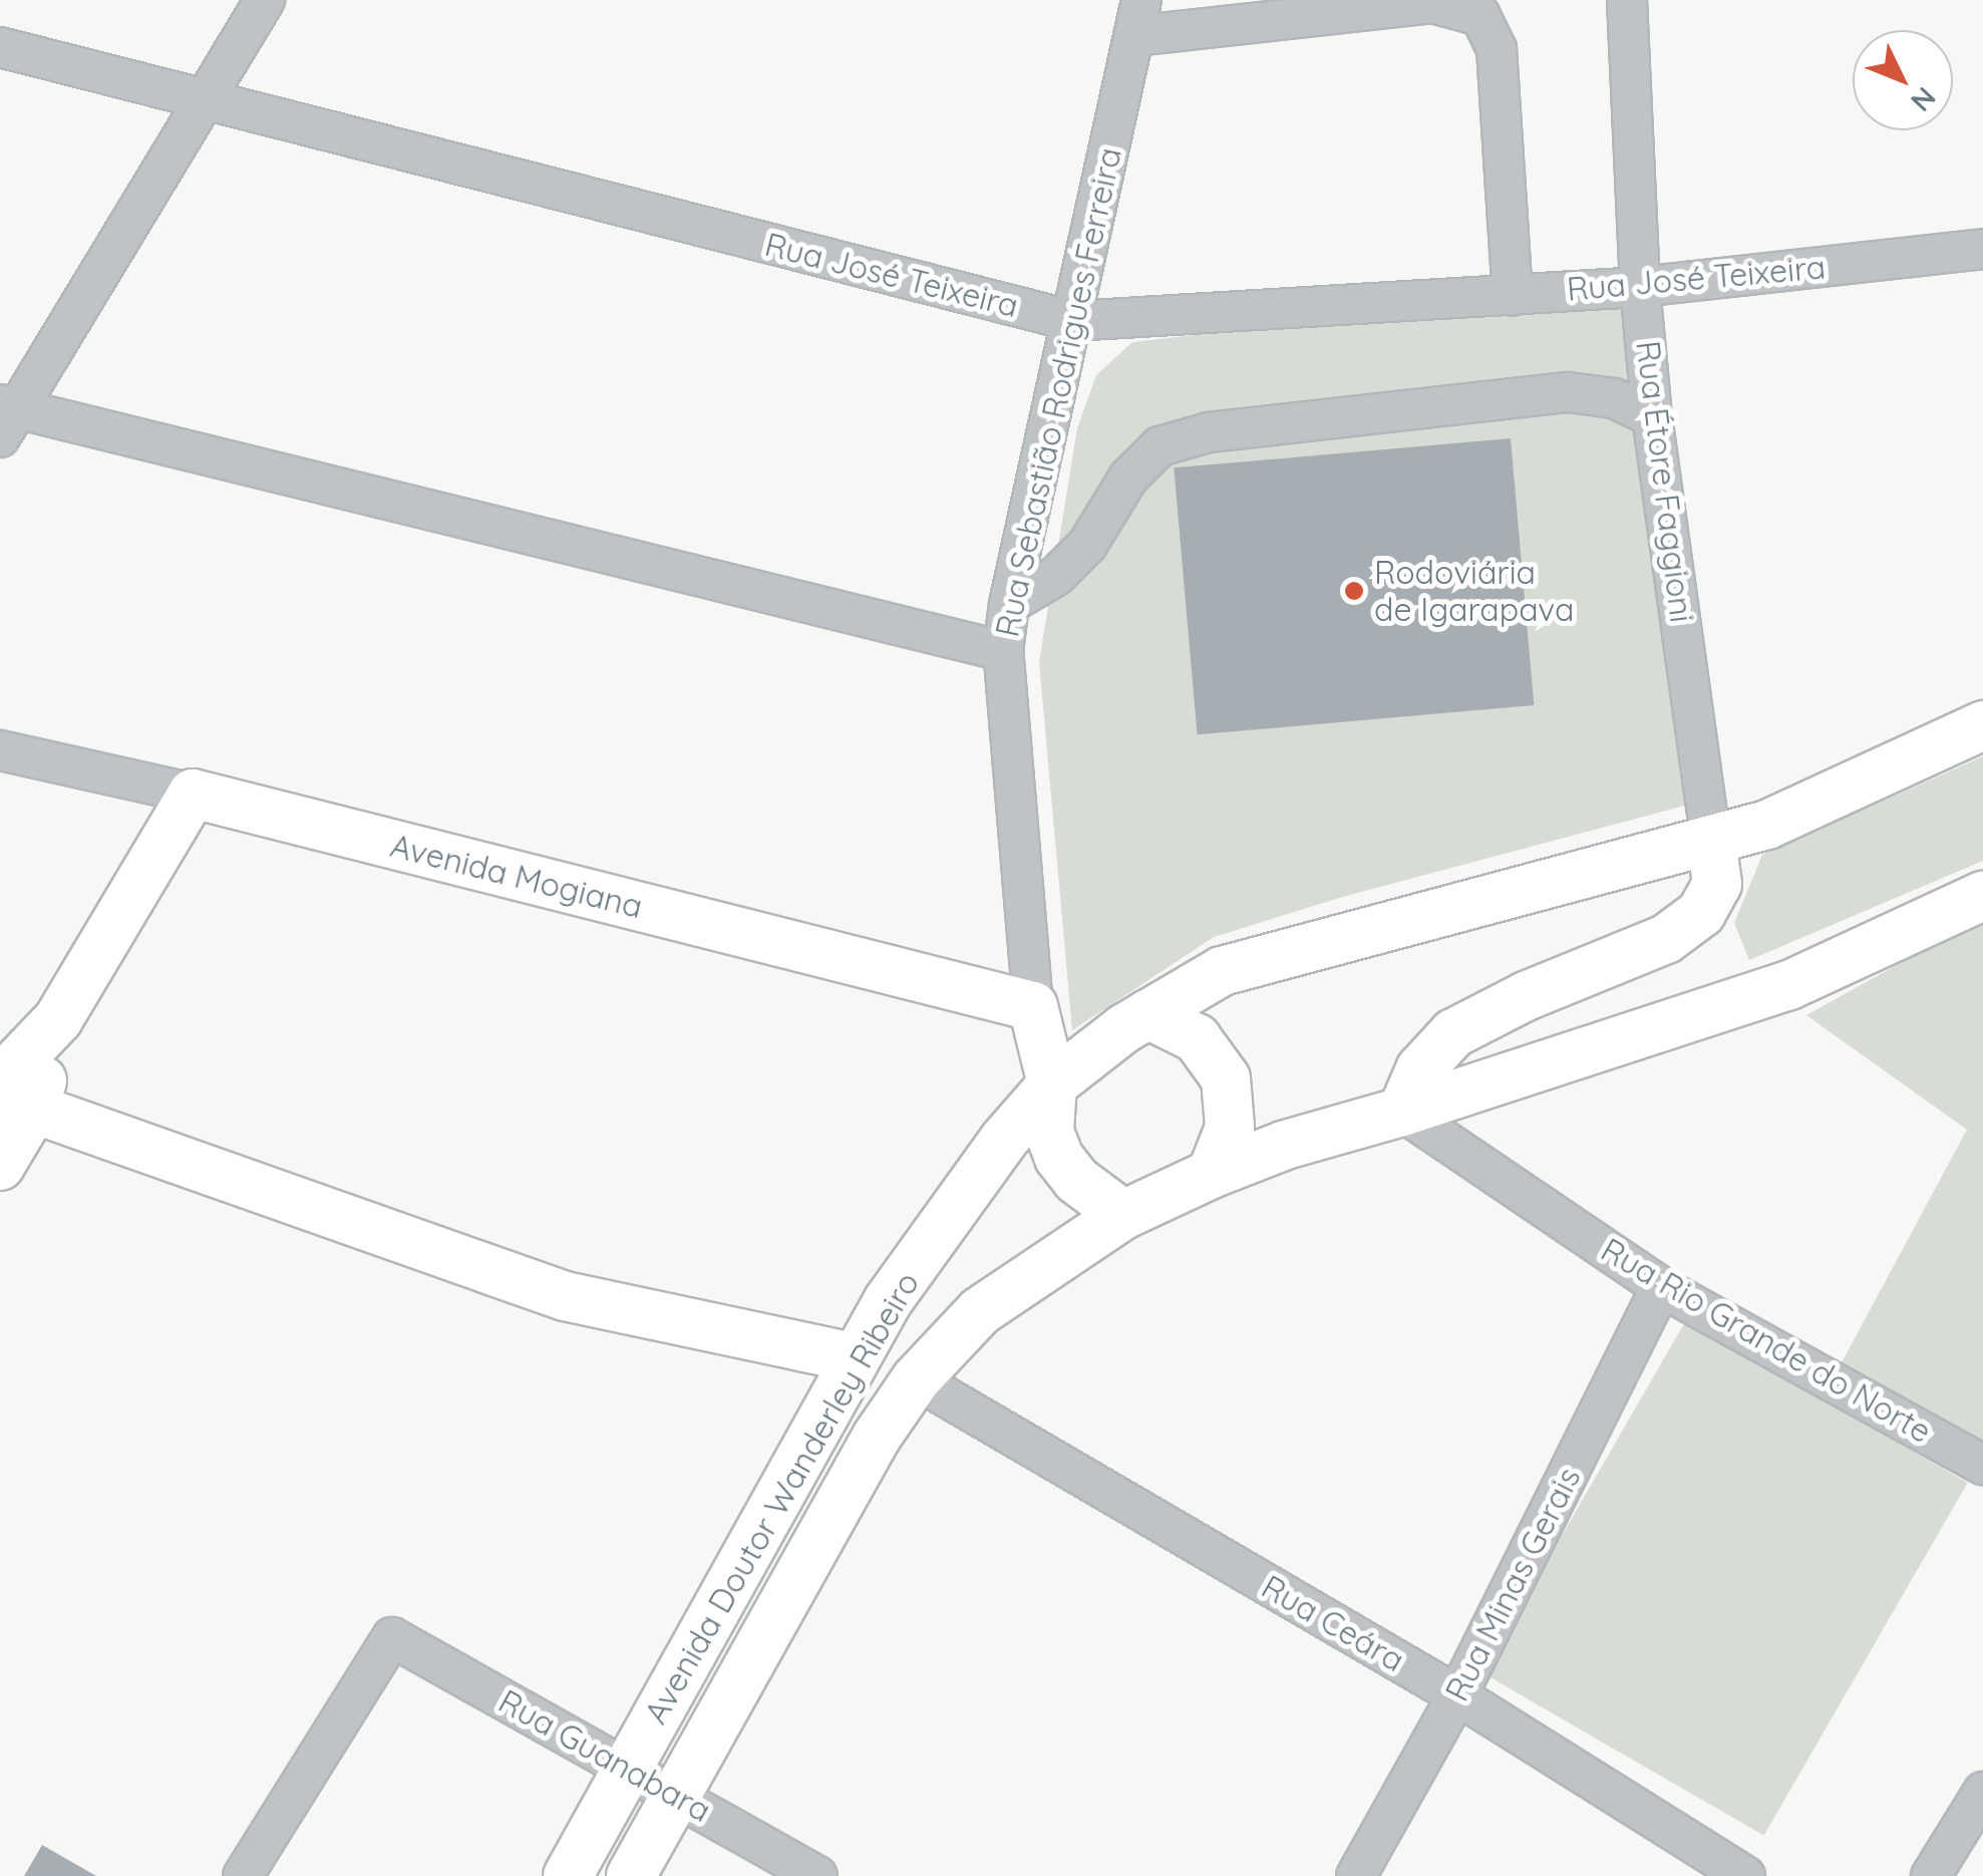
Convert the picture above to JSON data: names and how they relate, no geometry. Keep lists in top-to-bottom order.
{
  "streets": {
    "main road": ["Rua Sebastião Rodrigues Ferreira", "Avenida Mogiana", "Avenida Doutor Wanderley Ribeiro"],
    "street": [
      "Rua José Teixeira",
      "Rua Étore Faggioni",
      "Rua Rio Grande do Norte",
      "Rua Minas Gerais",
      "Rua Ceára",
      "Rua Guanabara"
    ]
  },
  "crossings": [
    ["Rua José Teixeira", "Rua Sebastião Rodrigues Ferreira"],
    ["Rua José Teixeira", "Rua Étore Faggioni"],
    ["Rua Sebastião Rodrigues Ferreira", "Avenida Mogiana"],
    ["Rua Sebastião Rodrigues Ferreira", "Avenida Doutor Wanderley Ribeiro"],
    ["Rua Rio Grande do Norte", "Rua Minas Gerais"],
    ["Avenida Doutor Wanderley Ribeiro", "Rua Ceára"],
    ["Avenida Doutor Wanderley Ribeiro", "Rua Guanabara"],
    ["Rua Minas Gerais", "Rua Ceára"]
  ],
  "places": ["Rodoviária de Igarapava"],
  "north": "bottom right"
}
